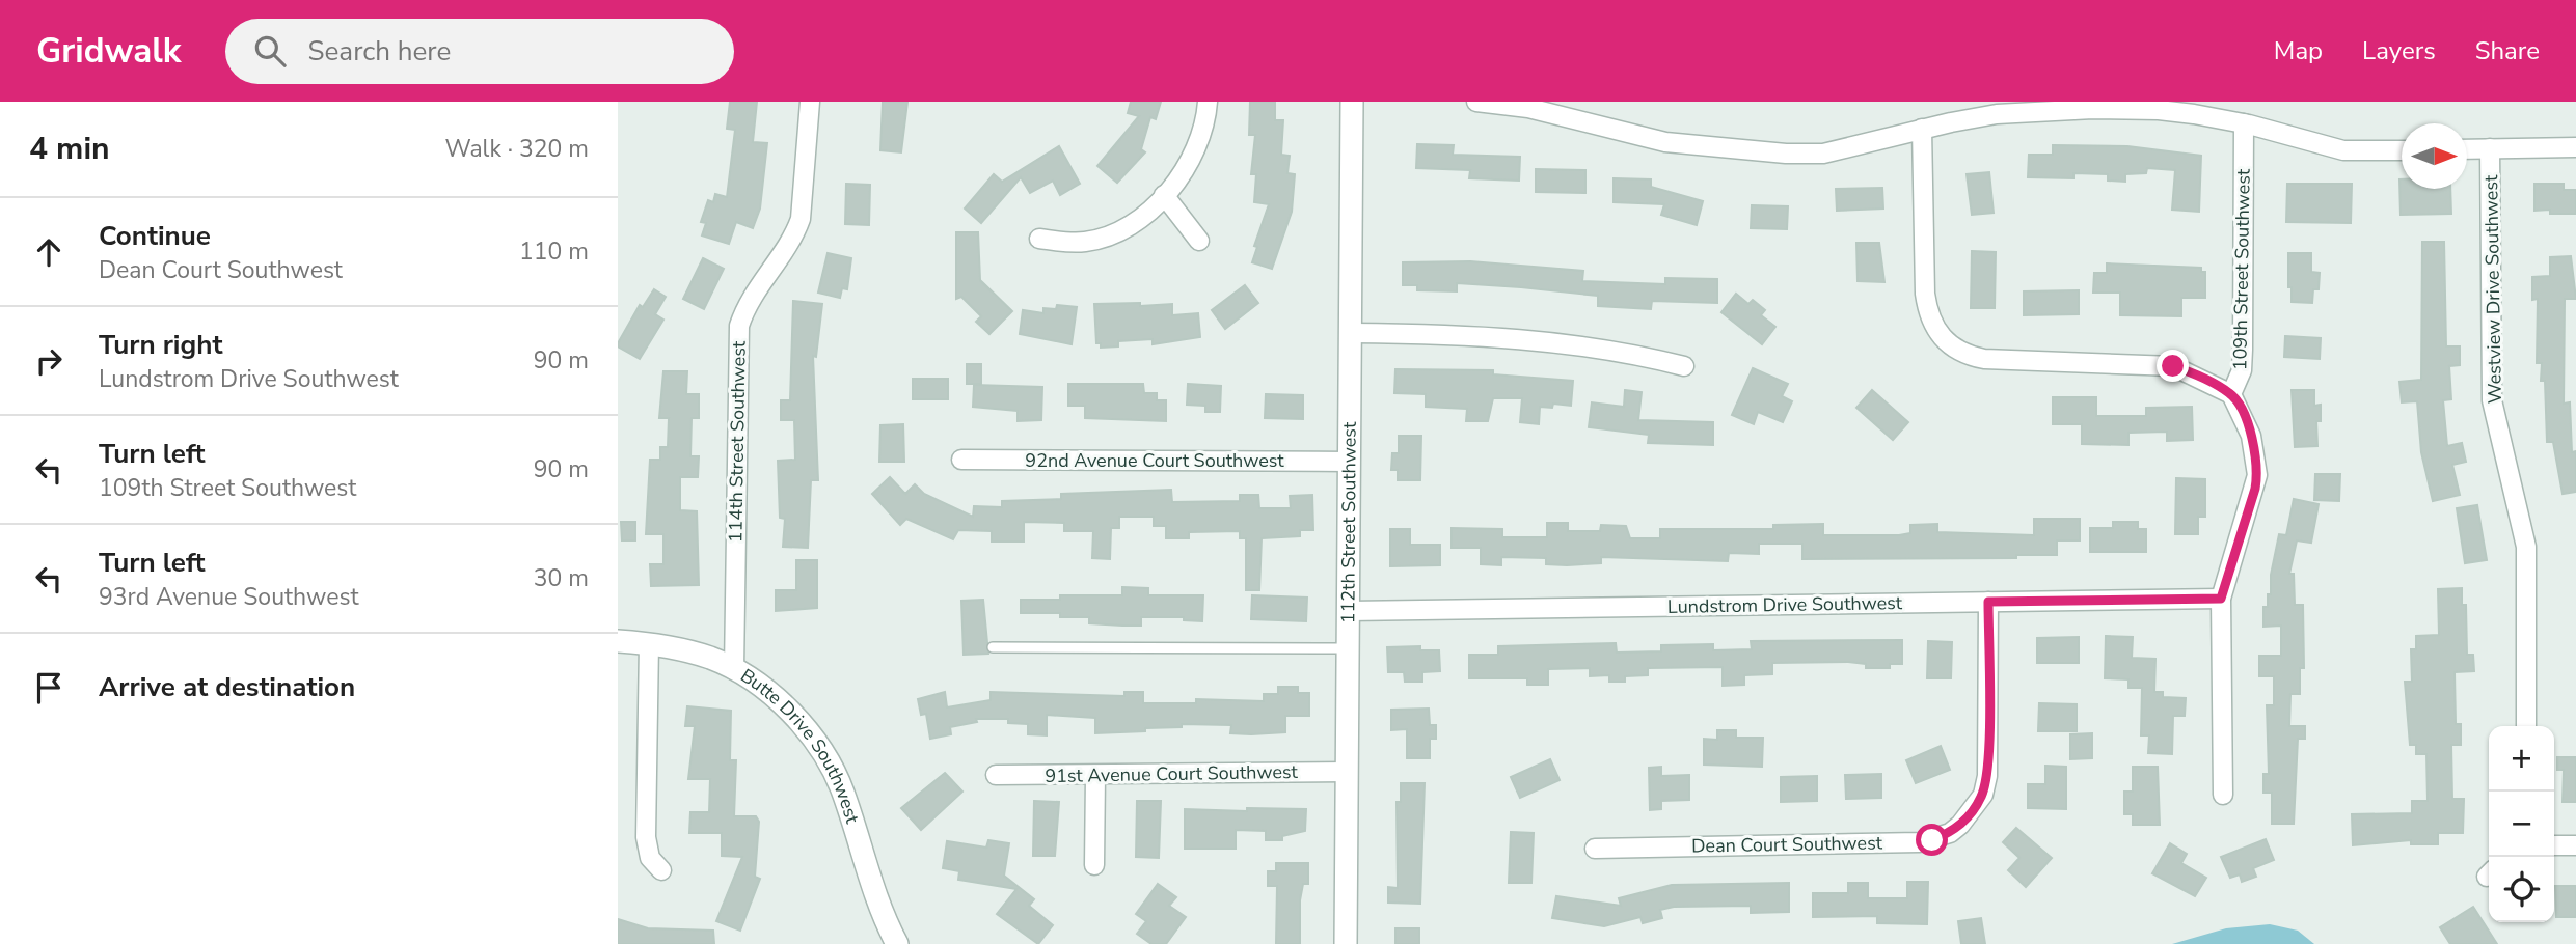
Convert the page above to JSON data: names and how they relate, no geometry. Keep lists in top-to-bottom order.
{
  "streets": {
    "street": [
      "109th Street Southwest",
      "Westview Drive Southwest",
      "114th Street Southwest",
      "92nd Avenue Court Southwest",
      "112th Street Southwest",
      "Lundstrom Drive Southwest",
      "Butte Drive Southwest",
      "91st Avenue Court Southwest",
      "Dean Court Southwest"
    ]
  },
  "crossings": [
    ["109th Street Southwest", "Lundstrom Drive Southwest"],
    ["114th Street Southwest", "Butte Drive Southwest"],
    ["92nd Avenue Court Southwest", "112th Street Southwest"],
    ["112th Street Southwest", "Lundstrom Drive Southwest"],
    ["112th Street Southwest", "91st Avenue Court Southwest"],
    ["Lundstrom Drive Southwest", "Dean Court Southwest"]
  ],
  "north": "right",
  "page": {
    "header": "Gridwalk",
    "search": "Search here",
    "nav": ["Map", "Layers", "Share"],
    "heading": ["4 min", "Walk · 320 m"],
    "list": [
      ["Continue", "Dean Court Southwest", "110 m"],
      ["Turn right", "Lundstrom Drive Southwest", "90 m"],
      ["Turn left", "109th Street Southwest", "90 m"],
      ["Turn left", "93rd Avenue Southwest", "30 m"],
      "Arrive at destination"
    ],
    "map_buttons": ["+", "−"]
  }
}
